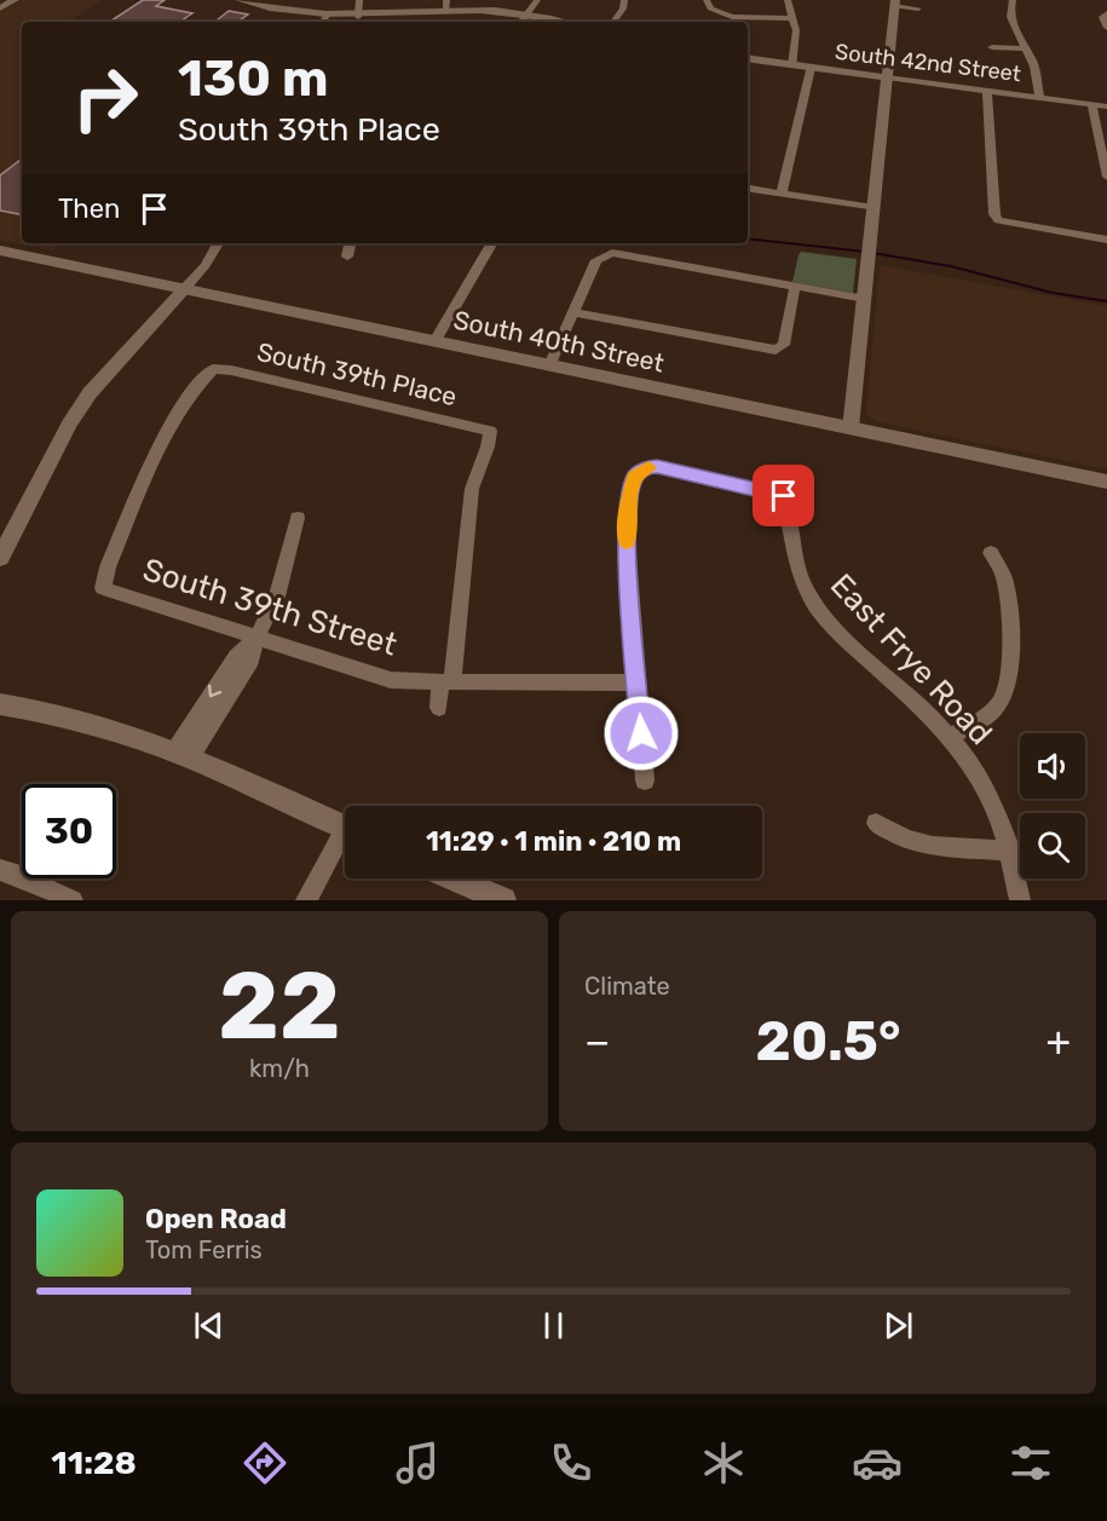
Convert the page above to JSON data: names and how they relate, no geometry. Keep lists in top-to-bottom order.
{
  "streets": {
    "street": [
      "South 42nd Street",
      "South 40th Street",
      "South 39th Place",
      "South 39th Street",
      "East Frye Road"
    ]
  },
  "crossings": [
    ["South 39th Place", "South 39th Street"],
    ["South 39th Street", "East Frye Road"]
  ],
  "page": {
    "turn": ["130 m", "South 39th Place"],
    "then": "Then",
    "limit": "30",
    "trip": "11:29 · 1 min · 210 m",
    "tile": [
      ["22", "km/h"],
      "Climate"
    ],
    "heat": ["−", "20.5°", "+"],
    "song": ["Open Road", "Tom Ferris"],
    "tabs": "11:28"
  }
}
